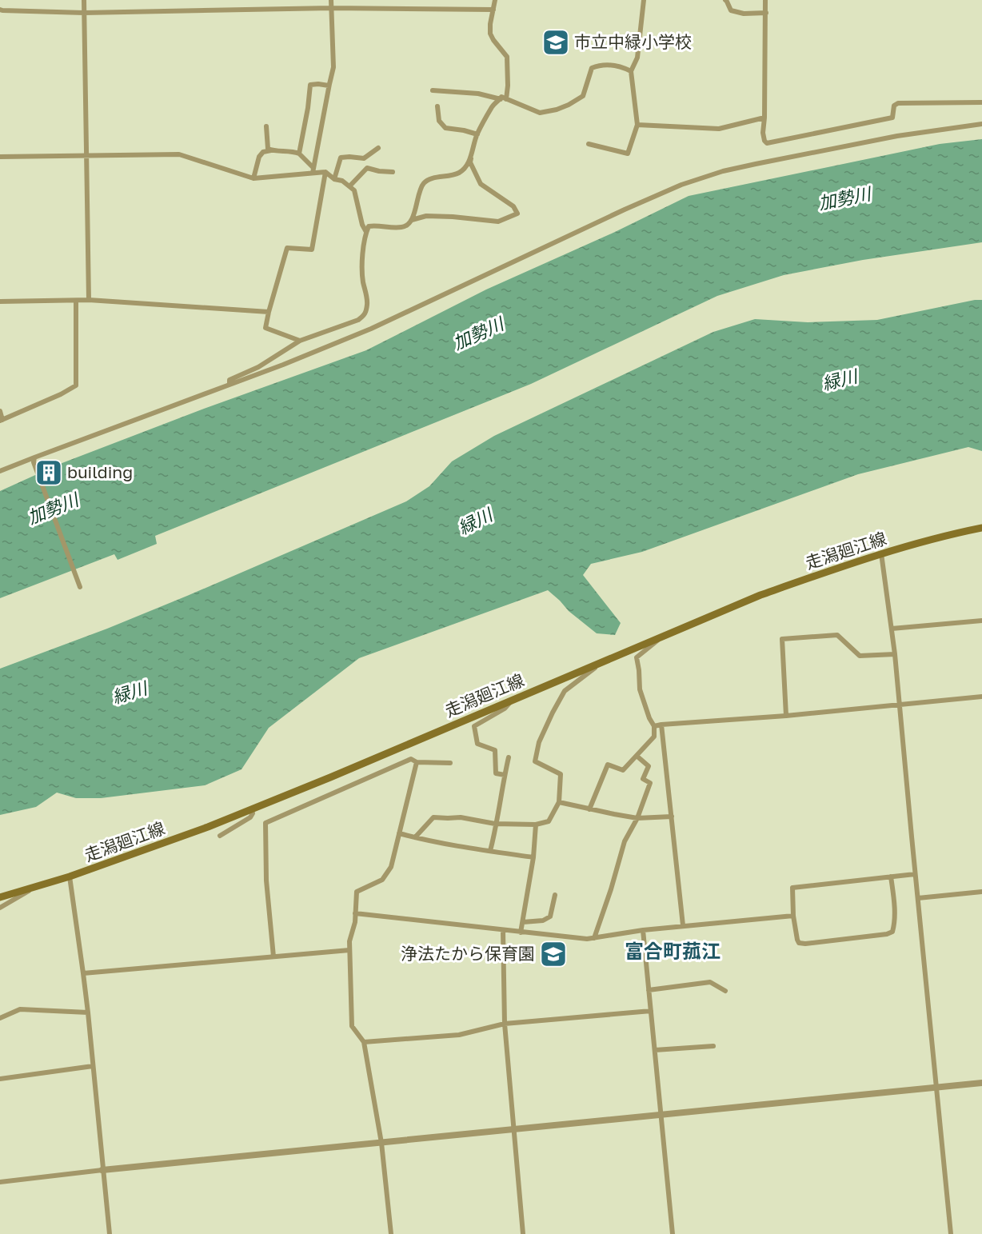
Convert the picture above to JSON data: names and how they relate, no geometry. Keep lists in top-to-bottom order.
{
  "streets": {
    "main road": ["走潟廻江線"]
  },
  "districts": ["富合町菰江"],
  "water": ["加勢川", "緑川"],
  "places": {
    "school or university": ["市立中緑小学校", "浄法たから保育園"],
    "building": ["building"]
  }
}
